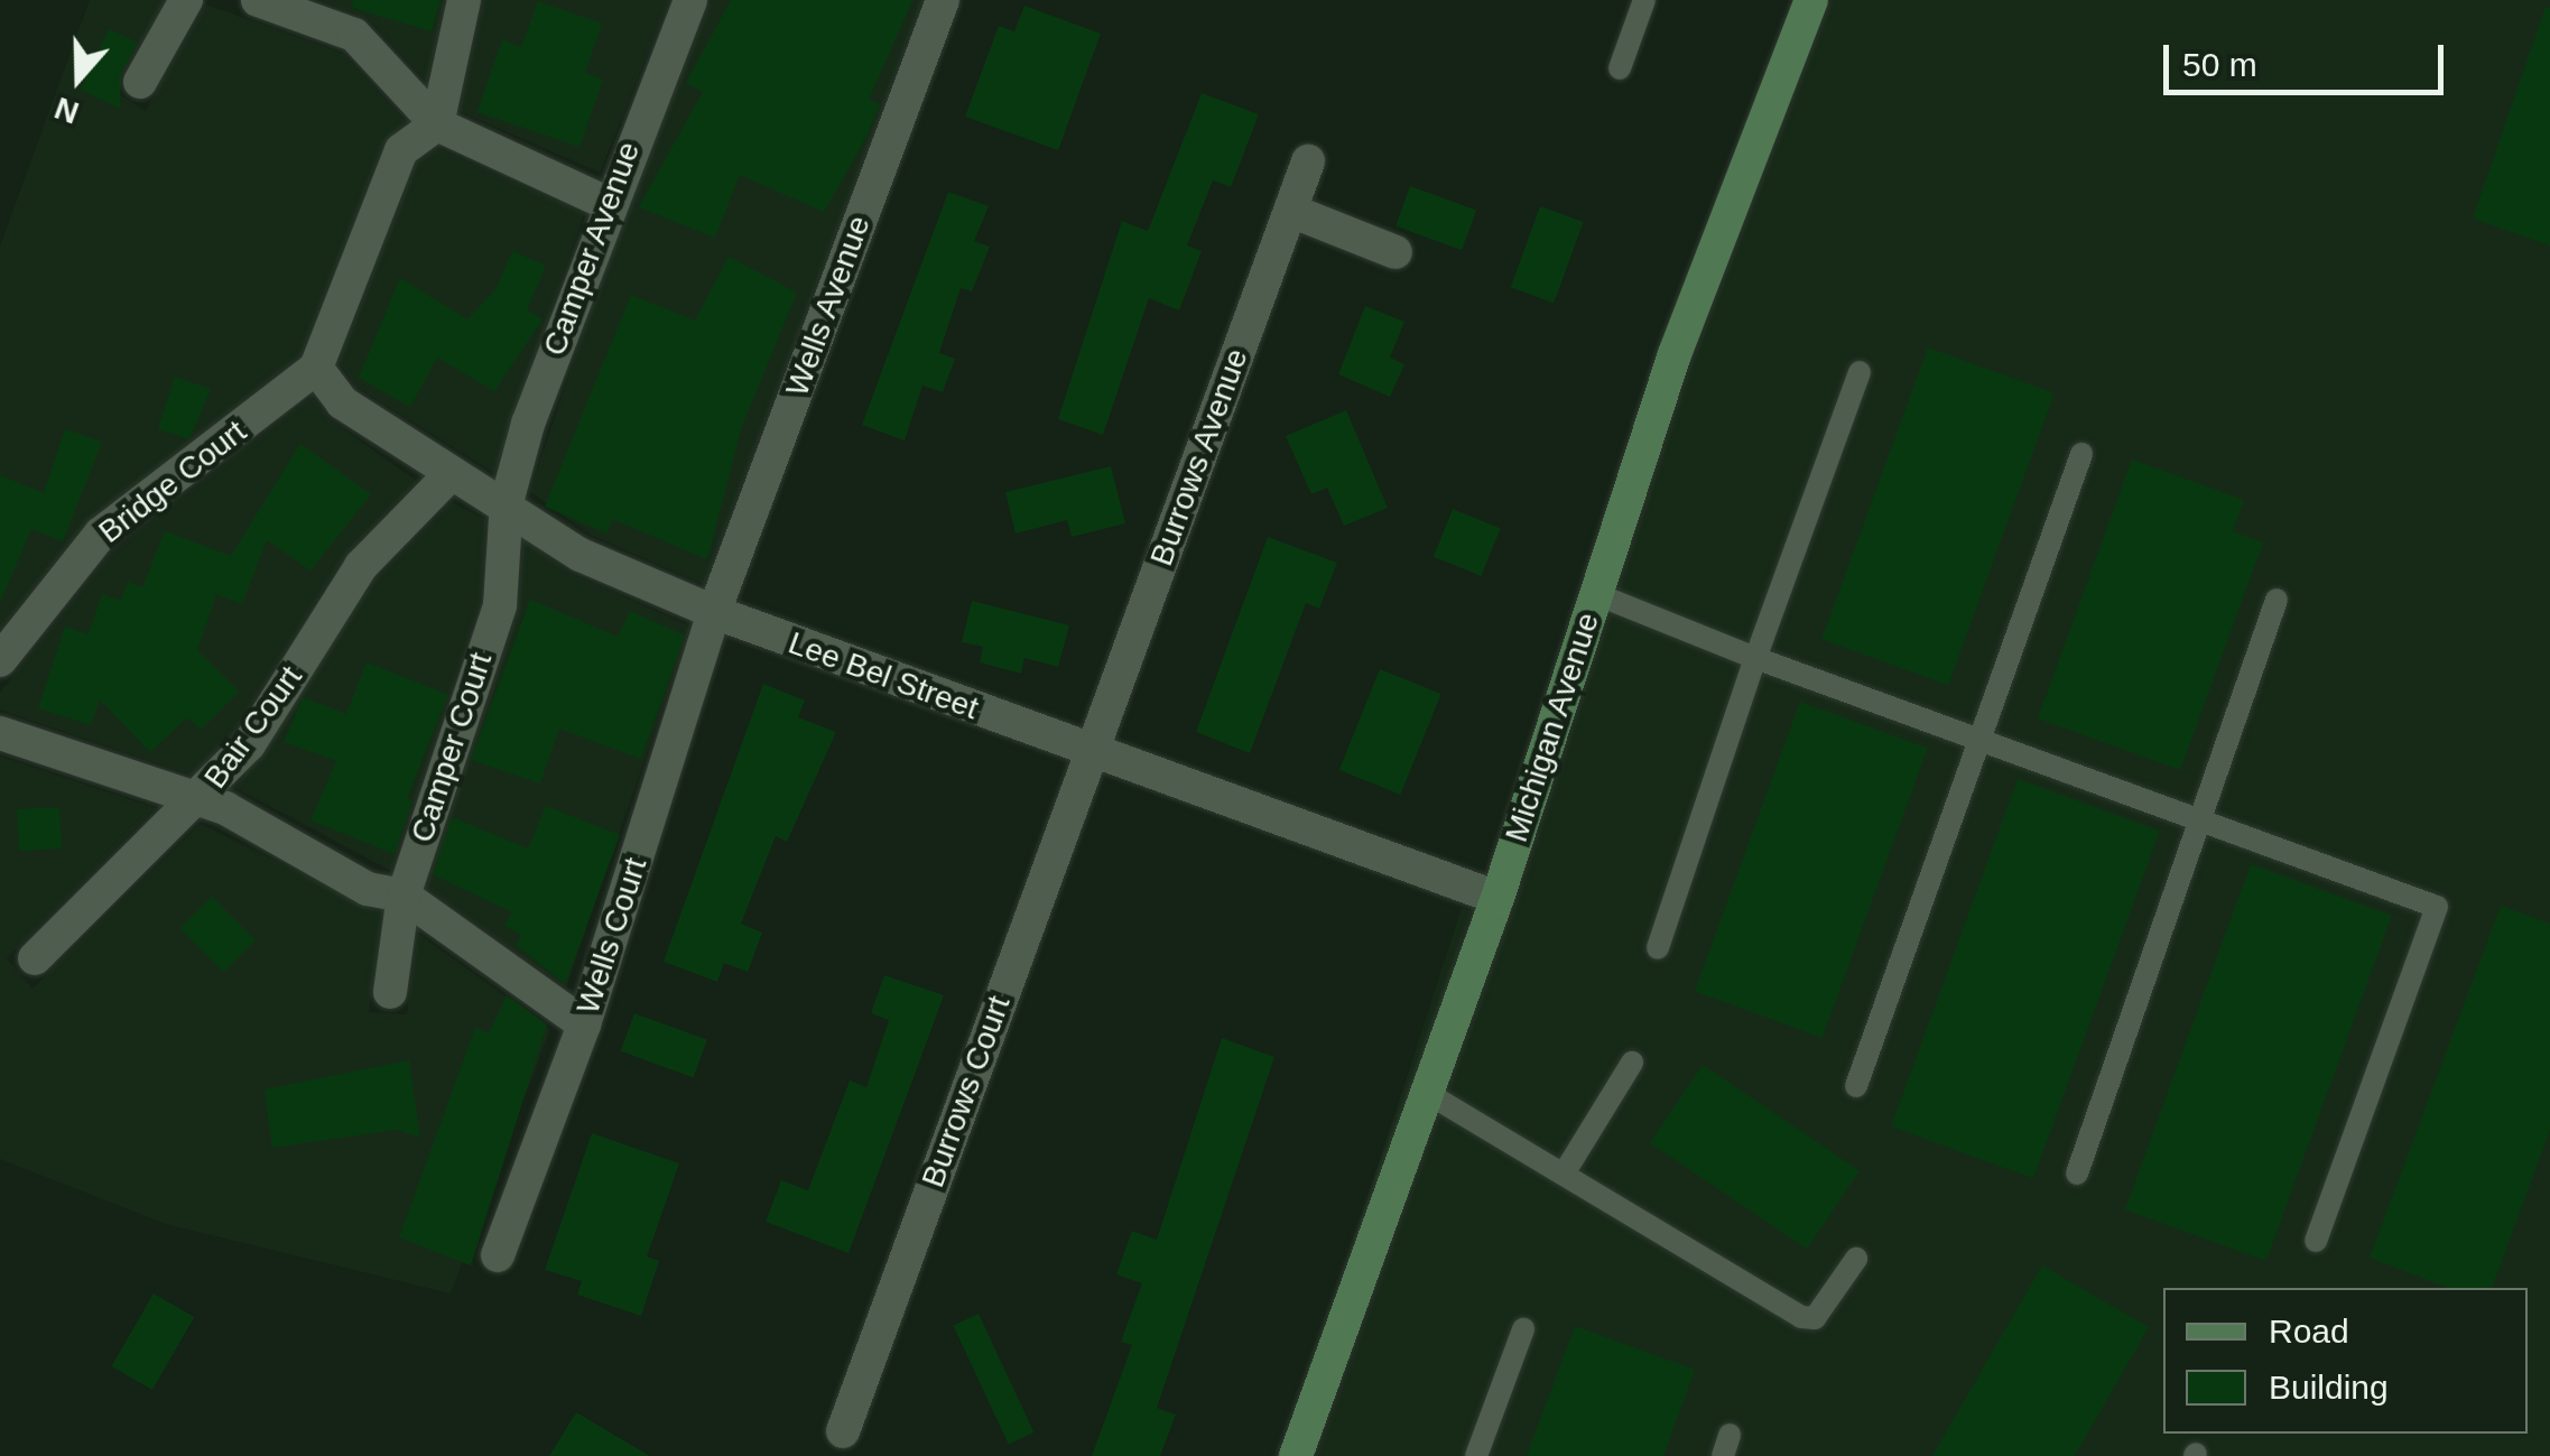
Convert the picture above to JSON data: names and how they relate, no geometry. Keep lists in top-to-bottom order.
{
  "streets": {
    "main road": ["Michigan Avenue"],
    "street": [
      "Camper Avenue",
      "Wells Avenue",
      "Burrows Avenue",
      "Bridge Court",
      "Lee Bel Street",
      "Bair Court",
      "Camper Court",
      "Wells Court",
      "Burrows Court"
    ]
  },
  "crossings": [
    ["Camper Avenue", "Lee Bel Street"],
    ["Camper Avenue", "Camper Court"],
    ["Wells Avenue", "Lee Bel Street"],
    ["Wells Avenue", "Wells Court"],
    ["Burrows Avenue", "Lee Bel Street"],
    ["Burrows Avenue", "Burrows Court"],
    ["Bridge Court", "Lee Bel Street"],
    ["Lee Bel Street", "Bair Court"],
    ["Lee Bel Street", "Michigan Avenue"],
    ["Lee Bel Street", "Camper Court"],
    ["Lee Bel Street", "Wells Court"],
    ["Lee Bel Street", "Burrows Court"]
  ],
  "legend": ["Road", "Building"],
  "scale_bar": "50 m",
  "north": "bottom"
}
